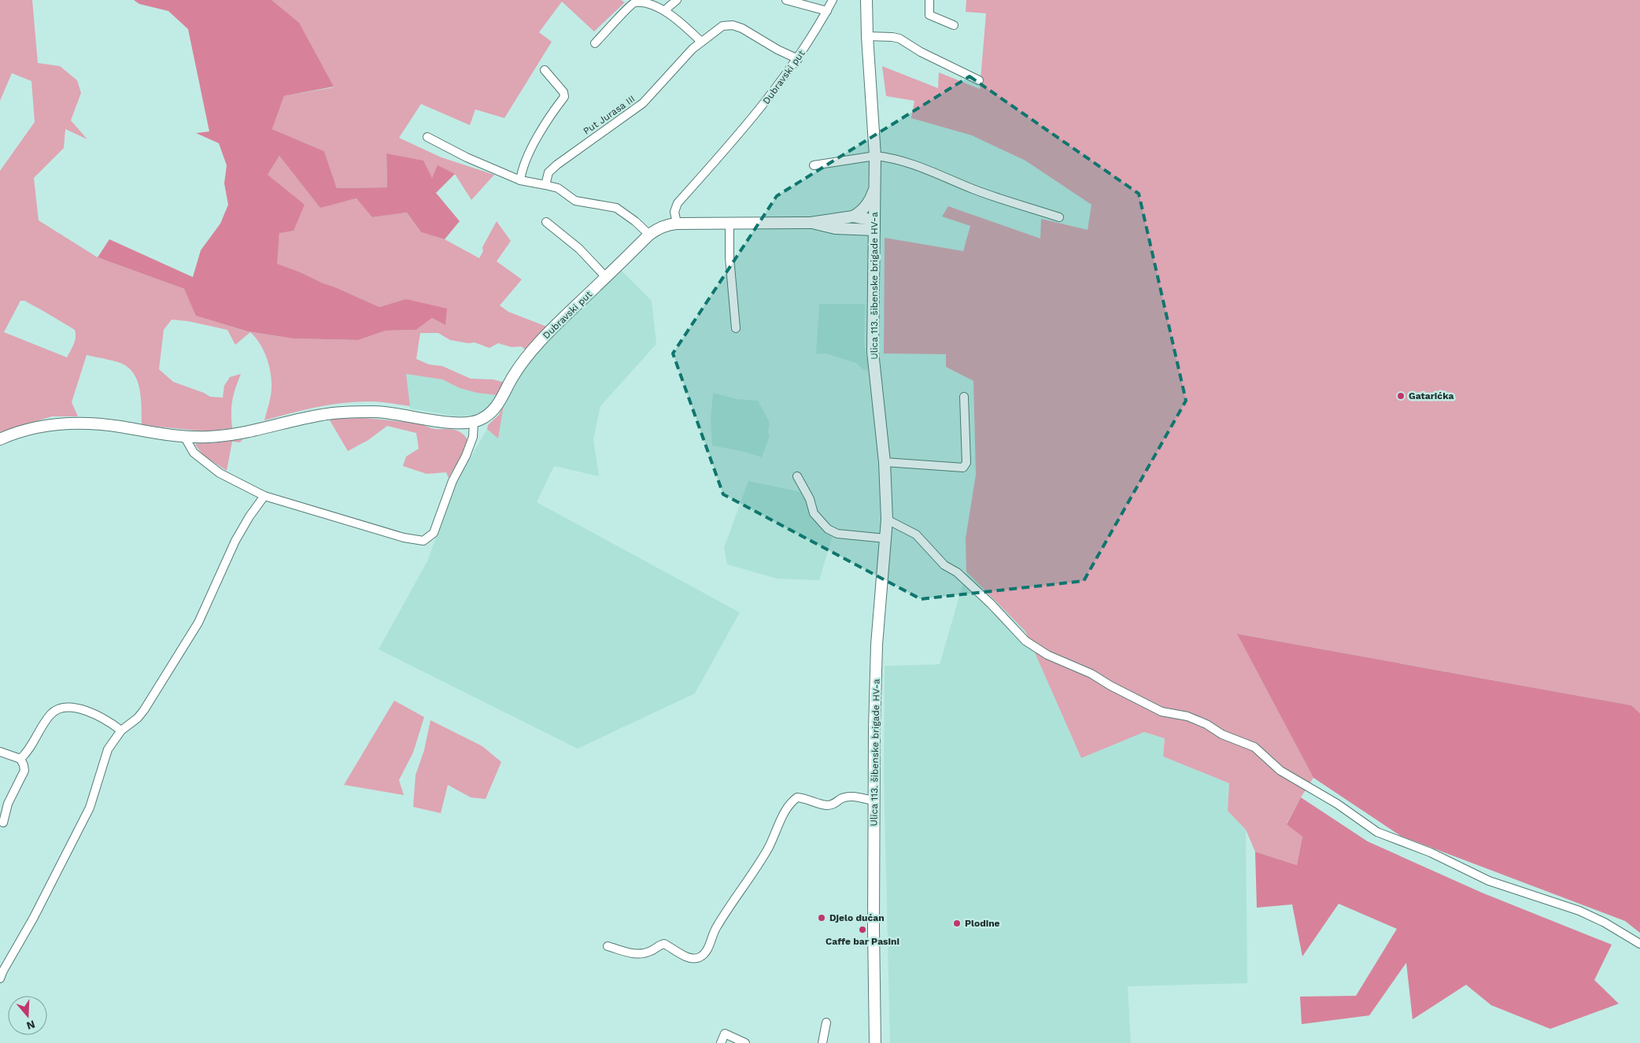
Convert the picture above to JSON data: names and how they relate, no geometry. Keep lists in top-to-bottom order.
{
  "streets": {
    "main road": ["Dubravski put", "Ulica 113. šibenske brigade HV-a"],
    "street": ["Put Jurasa III"]
  },
  "crossings": [
    ["Dubravski put", "Put Jurasa III"],
    ["Dubravski put", "Ulica 113. šibenske brigade HV-a"]
  ],
  "places": [
    "Gatarićka",
    "Djelo dućan",
    "Plodine",
    "Caffe bar Pasini"
  ],
  "north": "bottom"
}
